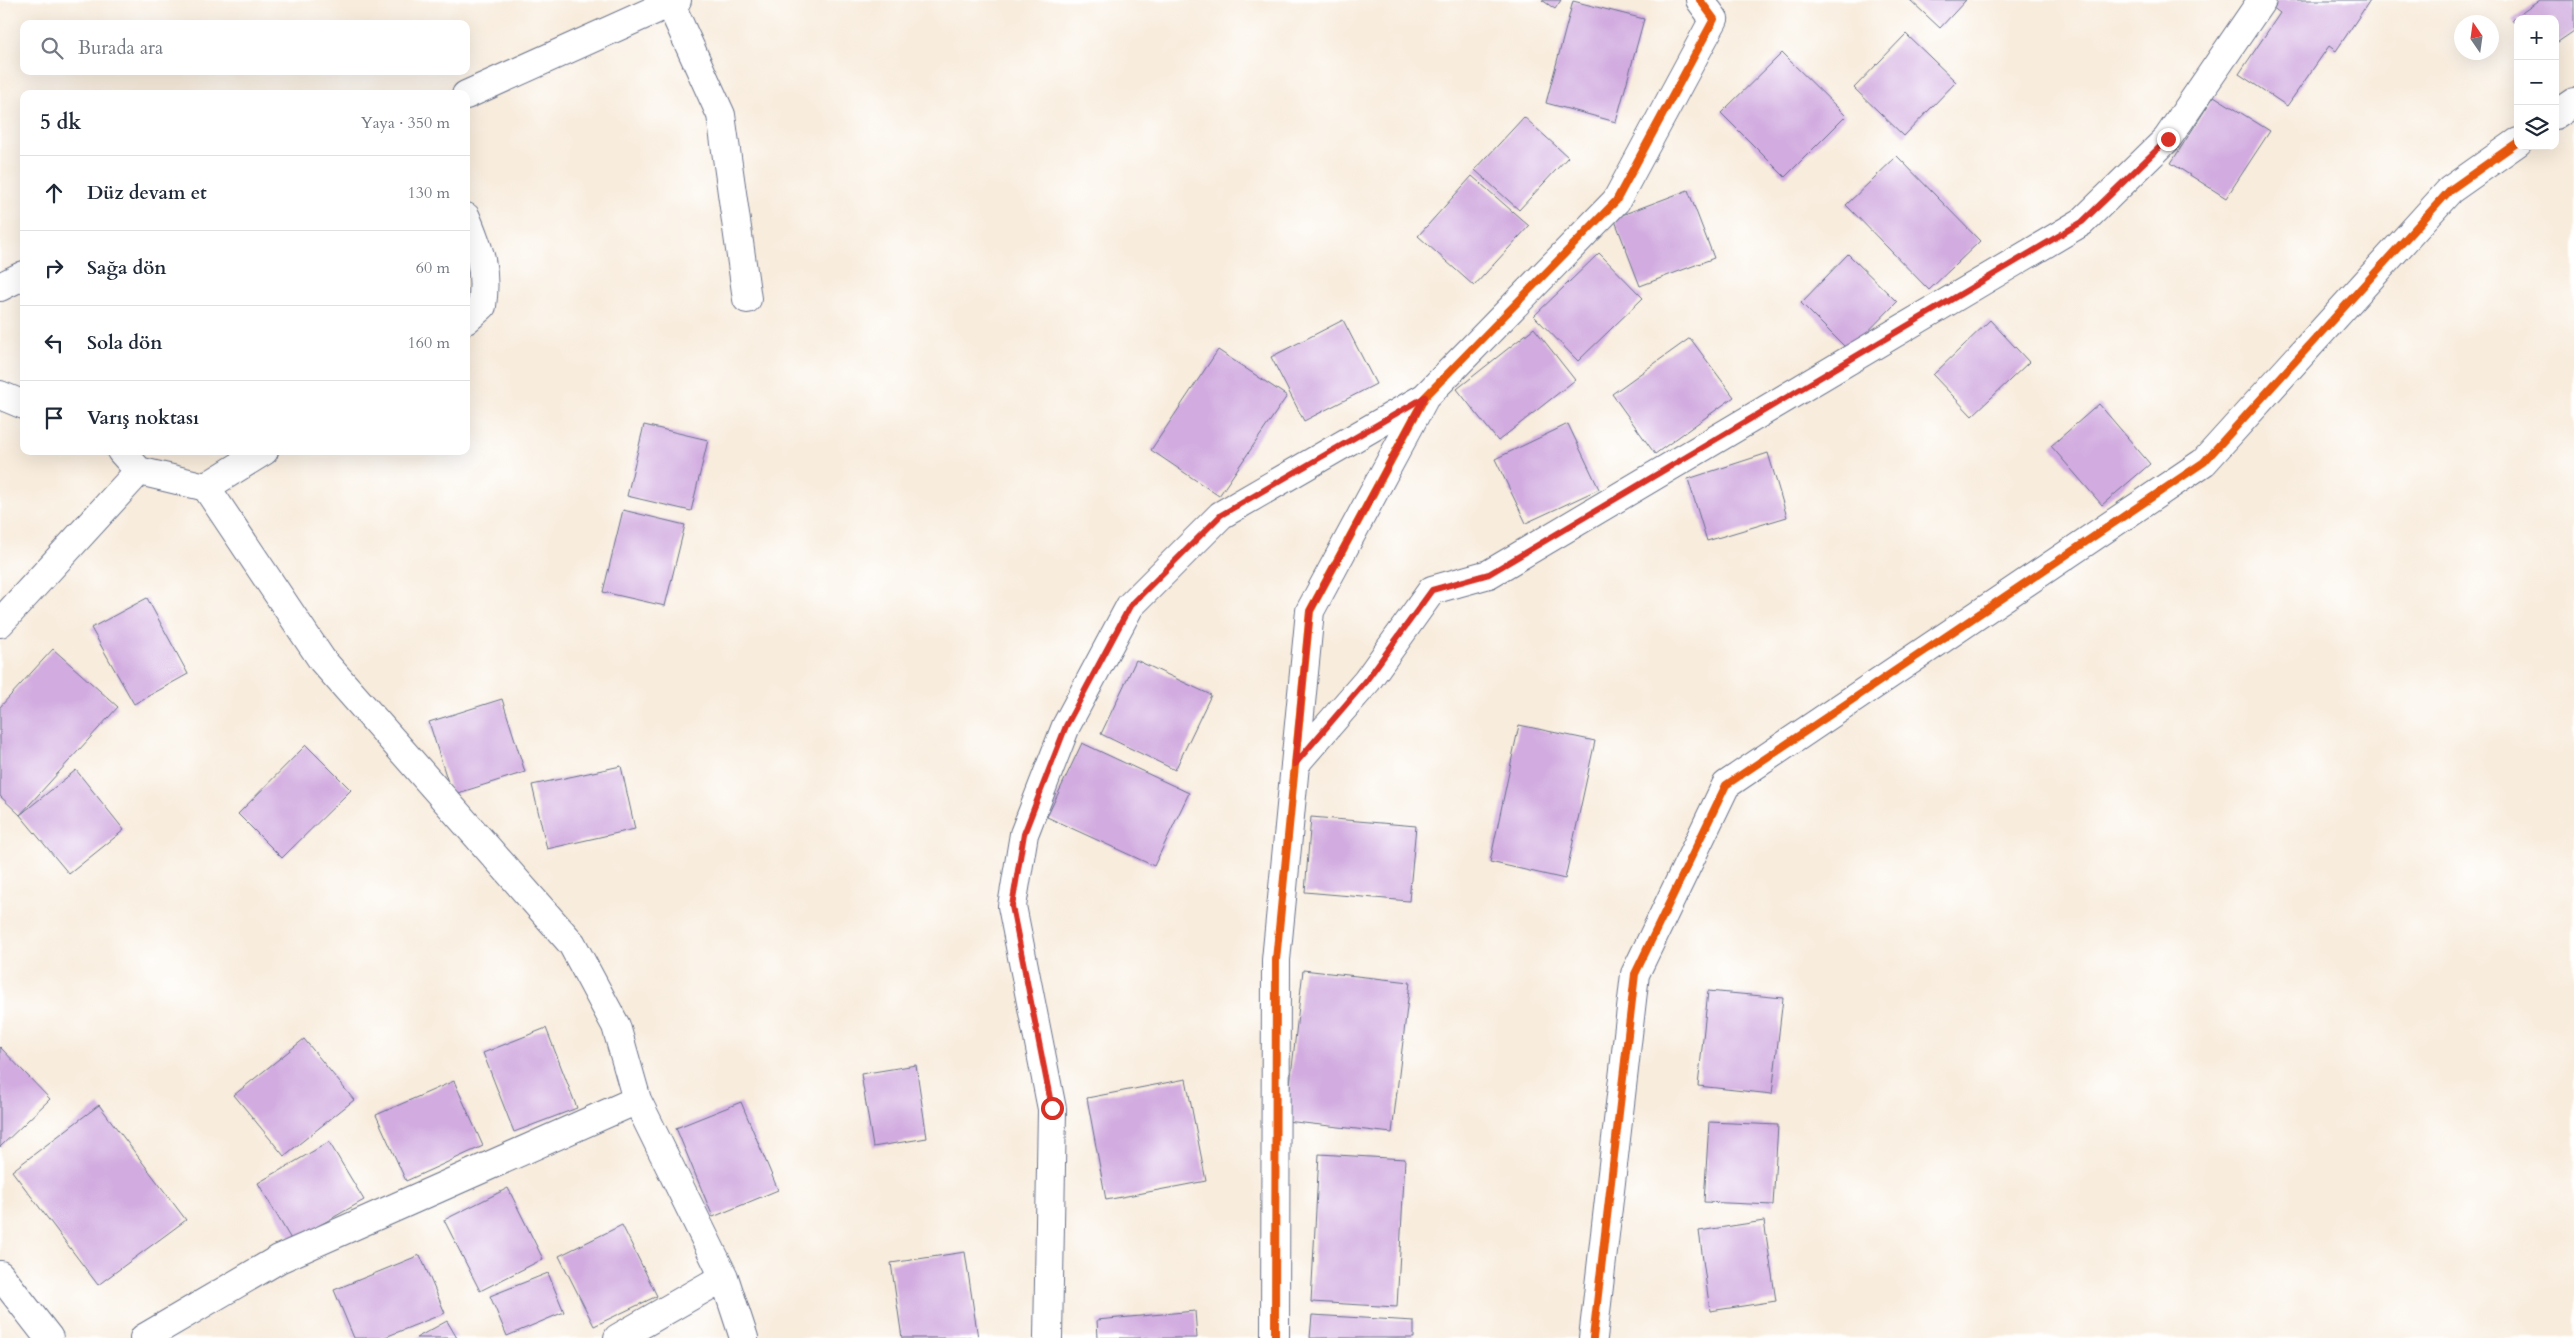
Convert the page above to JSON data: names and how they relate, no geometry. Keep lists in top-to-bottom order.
{
  "north": "top",
  "page": {
    "map_buttons": ["+", "−"],
    "search": "Burada ara",
    "heading": ["5 dk", "Yaya · 350 m"],
    "list": [
      ["Düz devam et", "130 m"],
      ["Sağa dön", "60 m"],
      ["Sola dön", "160 m"],
      "Varış noktası"
    ]
  }
}
